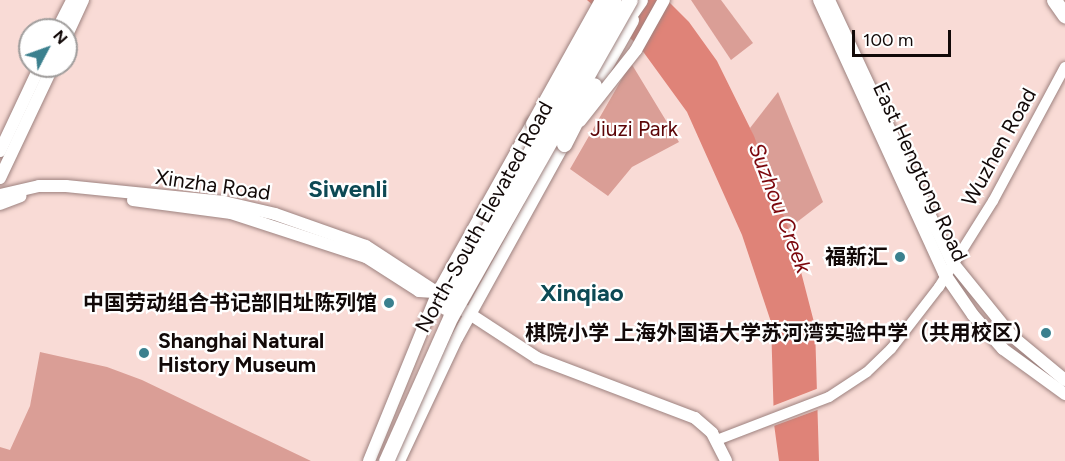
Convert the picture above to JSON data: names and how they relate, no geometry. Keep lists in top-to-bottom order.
{
  "streets": {
    "highway": ["North-South Elevated Road"],
    "main road": ["East Hengtong Road", "Xinzha Road"],
    "street": ["Wuzhen Road"]
  },
  "crossings": [
    ["Wuzhen Road", "East Hengtong Road"],
    ["Wuzhen Road", "Xinzha Road"]
  ],
  "districts": ["Siwenli", "Xinqiao"],
  "water": ["Suzhou Creek"],
  "parks": ["Jiuzi Park"],
  "places": [
    "福新汇",
    "中国劳动组合书记部旧址陈列馆",
    "棋院小学 上海外国语大学苏河湾实验中学（共用校区）",
    "Shanghai Natural History Museum"
  ],
  "scale_bar": "100 m",
  "north": "top right"
}
